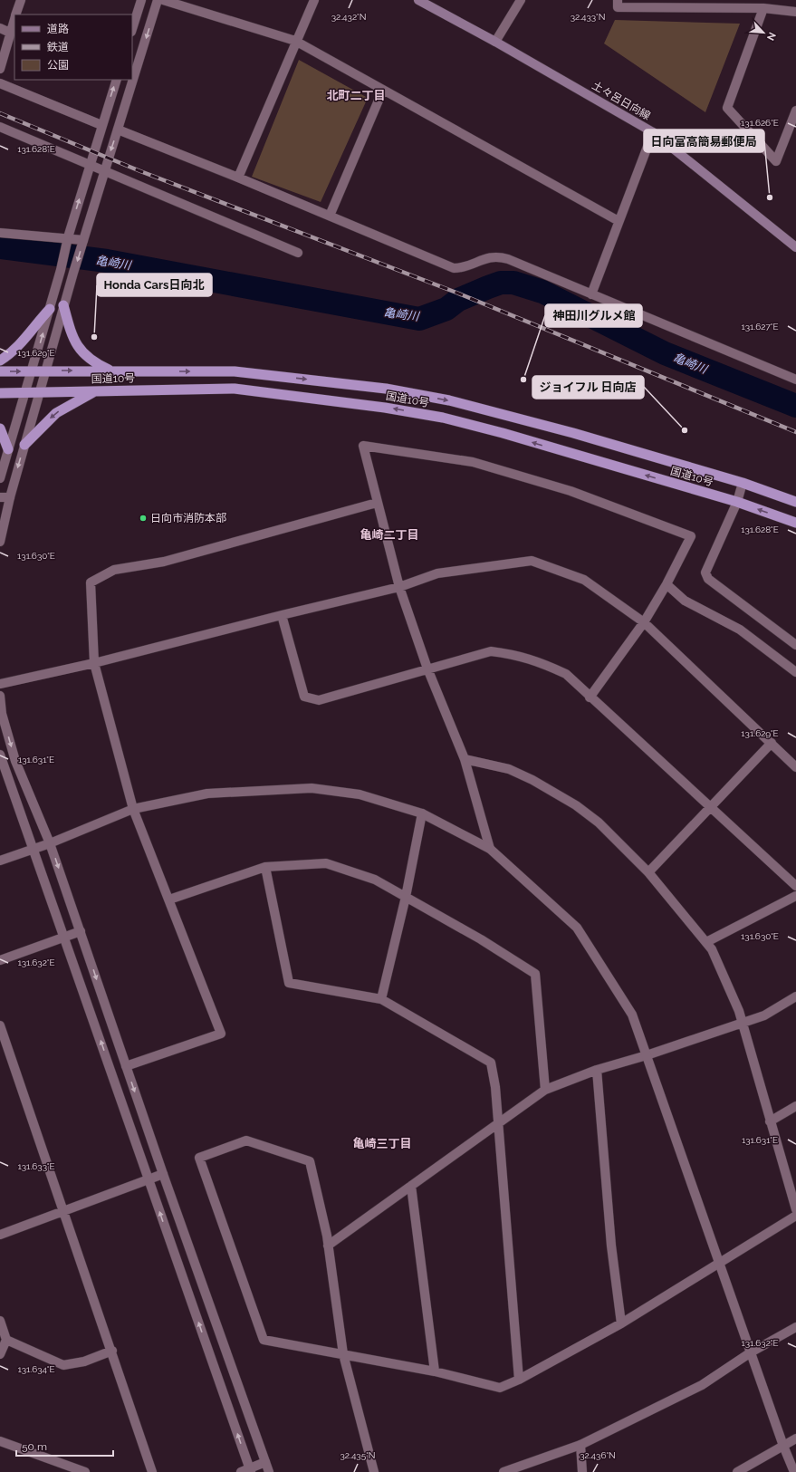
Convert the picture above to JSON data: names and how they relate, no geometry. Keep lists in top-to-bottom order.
{
  "streets": {
    "highway": ["国道10号"],
    "main road": ["土々呂日向線"]
  },
  "districts": ["北町二丁目", "亀崎二丁目", "亀崎三丁目"],
  "water": ["亀崎川"],
  "places": [
    "日向富高簡易郵便局",
    "Honda Cars日向北",
    "神田川グルメ館",
    "ジョイフル 日向店",
    "日向市消防本部"
  ],
  "legend": ["道路", "鉄道", "公園"],
  "scale_bar": "50 m",
  "north": "bottom right",
  "coordinates": [
    "32.432°N",
    "32.433°N",
    "131.626°E",
    "131.628°E",
    "131.627°E",
    "131.629°E",
    "131.630°E",
    "131.631°E",
    "131.632°E",
    "131.633°E",
    "131.634°E",
    "32.435°N",
    "32.436°N"
  ]
}
